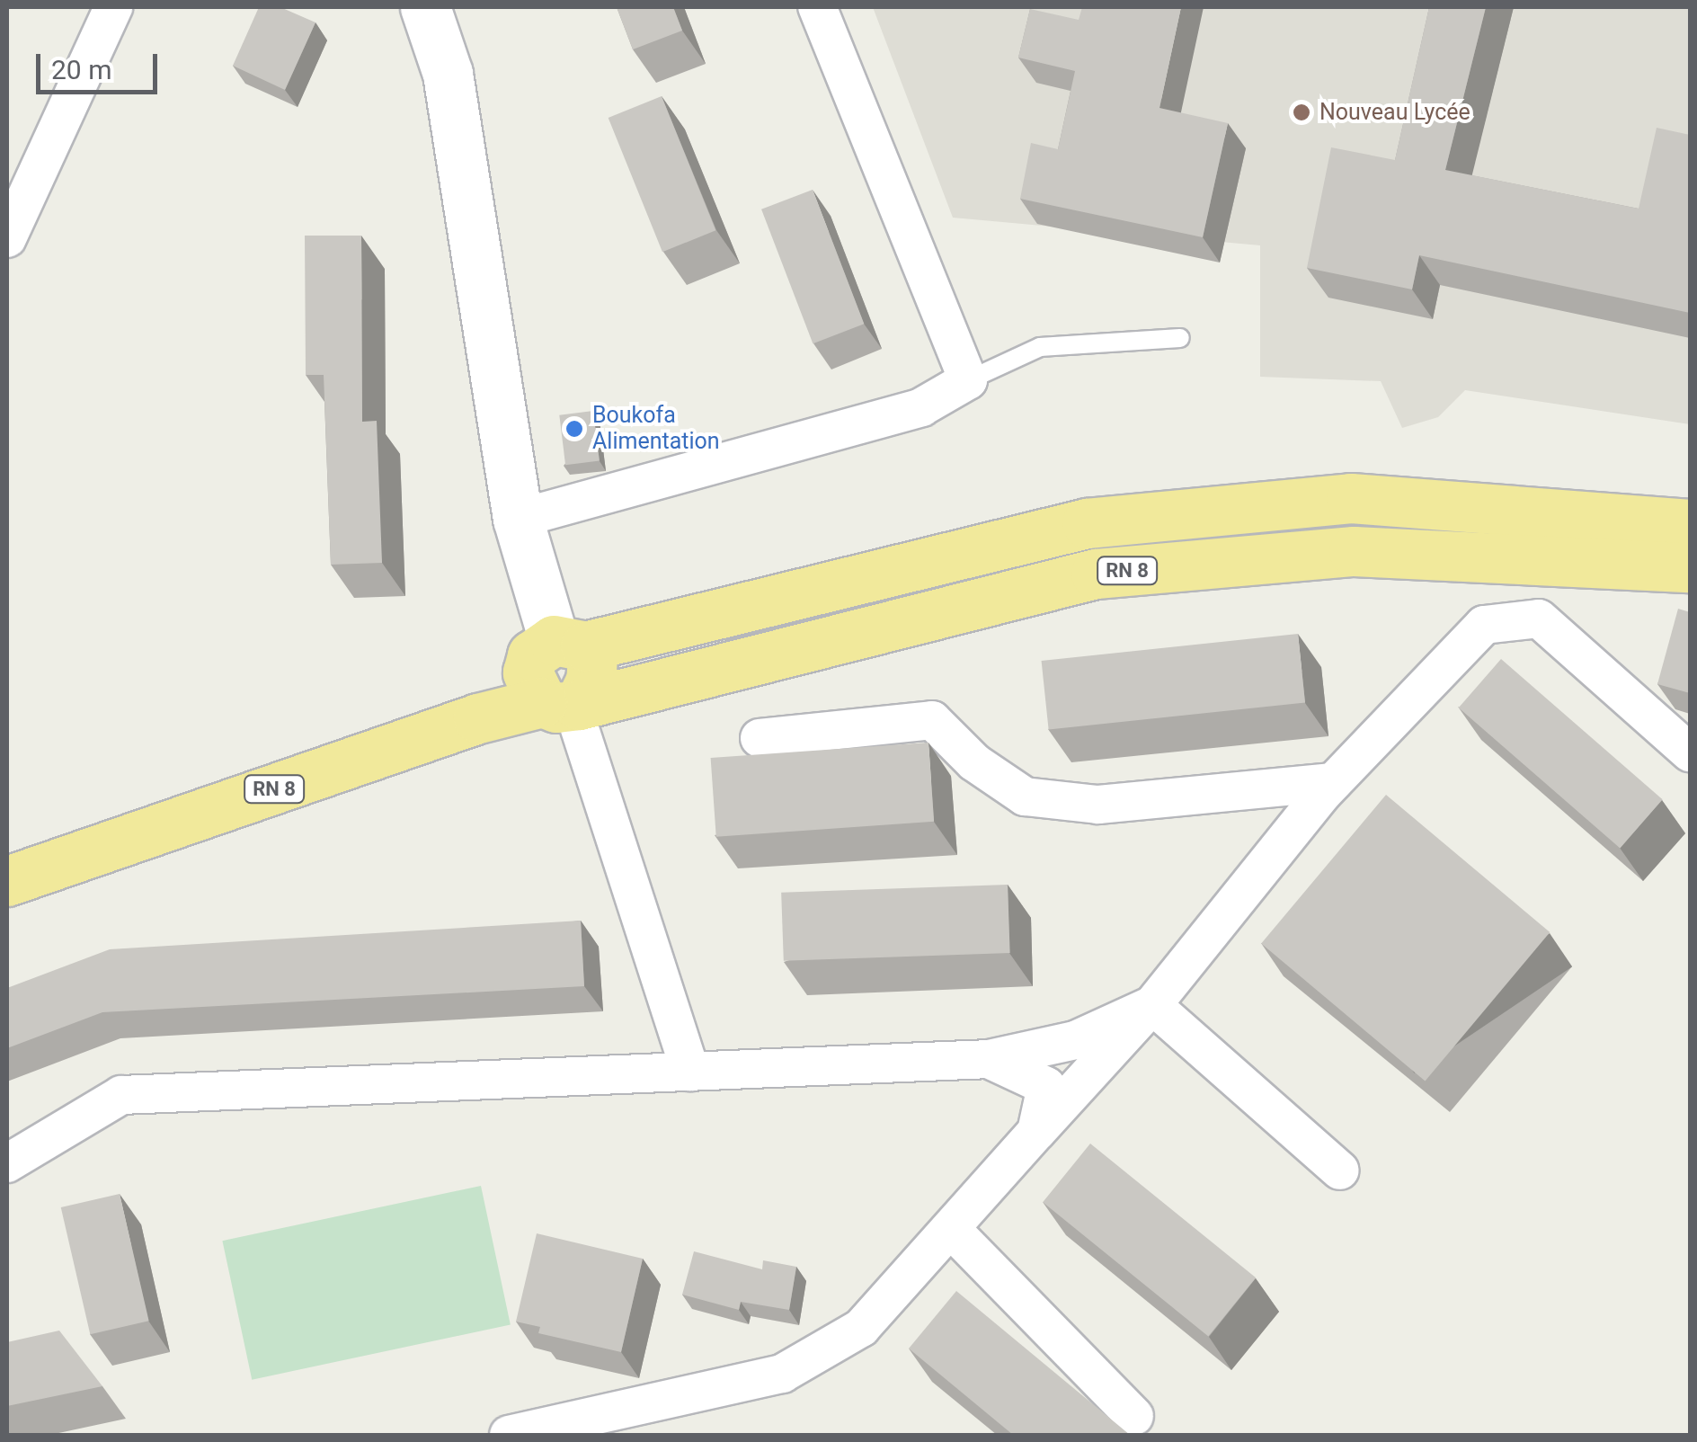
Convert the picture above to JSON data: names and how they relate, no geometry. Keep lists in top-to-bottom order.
{
  "streets": {
    "highway": ["RN 8"]
  },
  "places": ["Nouveau Lycée", "Boukofa Alimentation"],
  "scale_bar": "20 m"
}
